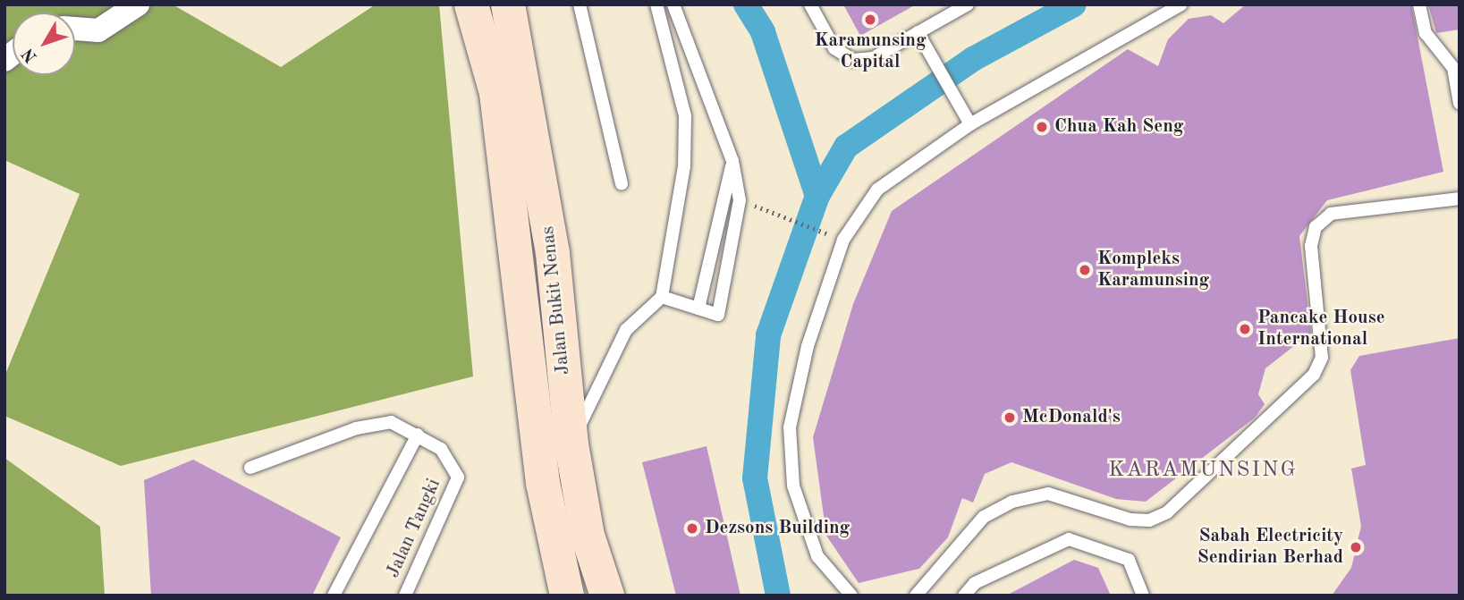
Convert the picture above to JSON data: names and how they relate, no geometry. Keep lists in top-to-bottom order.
{
  "streets": {
    "main road": ["Jalan Bukit Nenas"],
    "lane": ["Jalan Tangki"]
  },
  "districts": ["KARAMUNSING"],
  "places": [
    "Karamunsing Capital",
    "Chua Kah Seng",
    "Kompleks Karamunsing",
    "Pancake House International",
    "McDonald's",
    "Dezsons Building",
    "Sabah Electricity Sendirian Berhad"
  ],
  "north": "bottom left"
}
